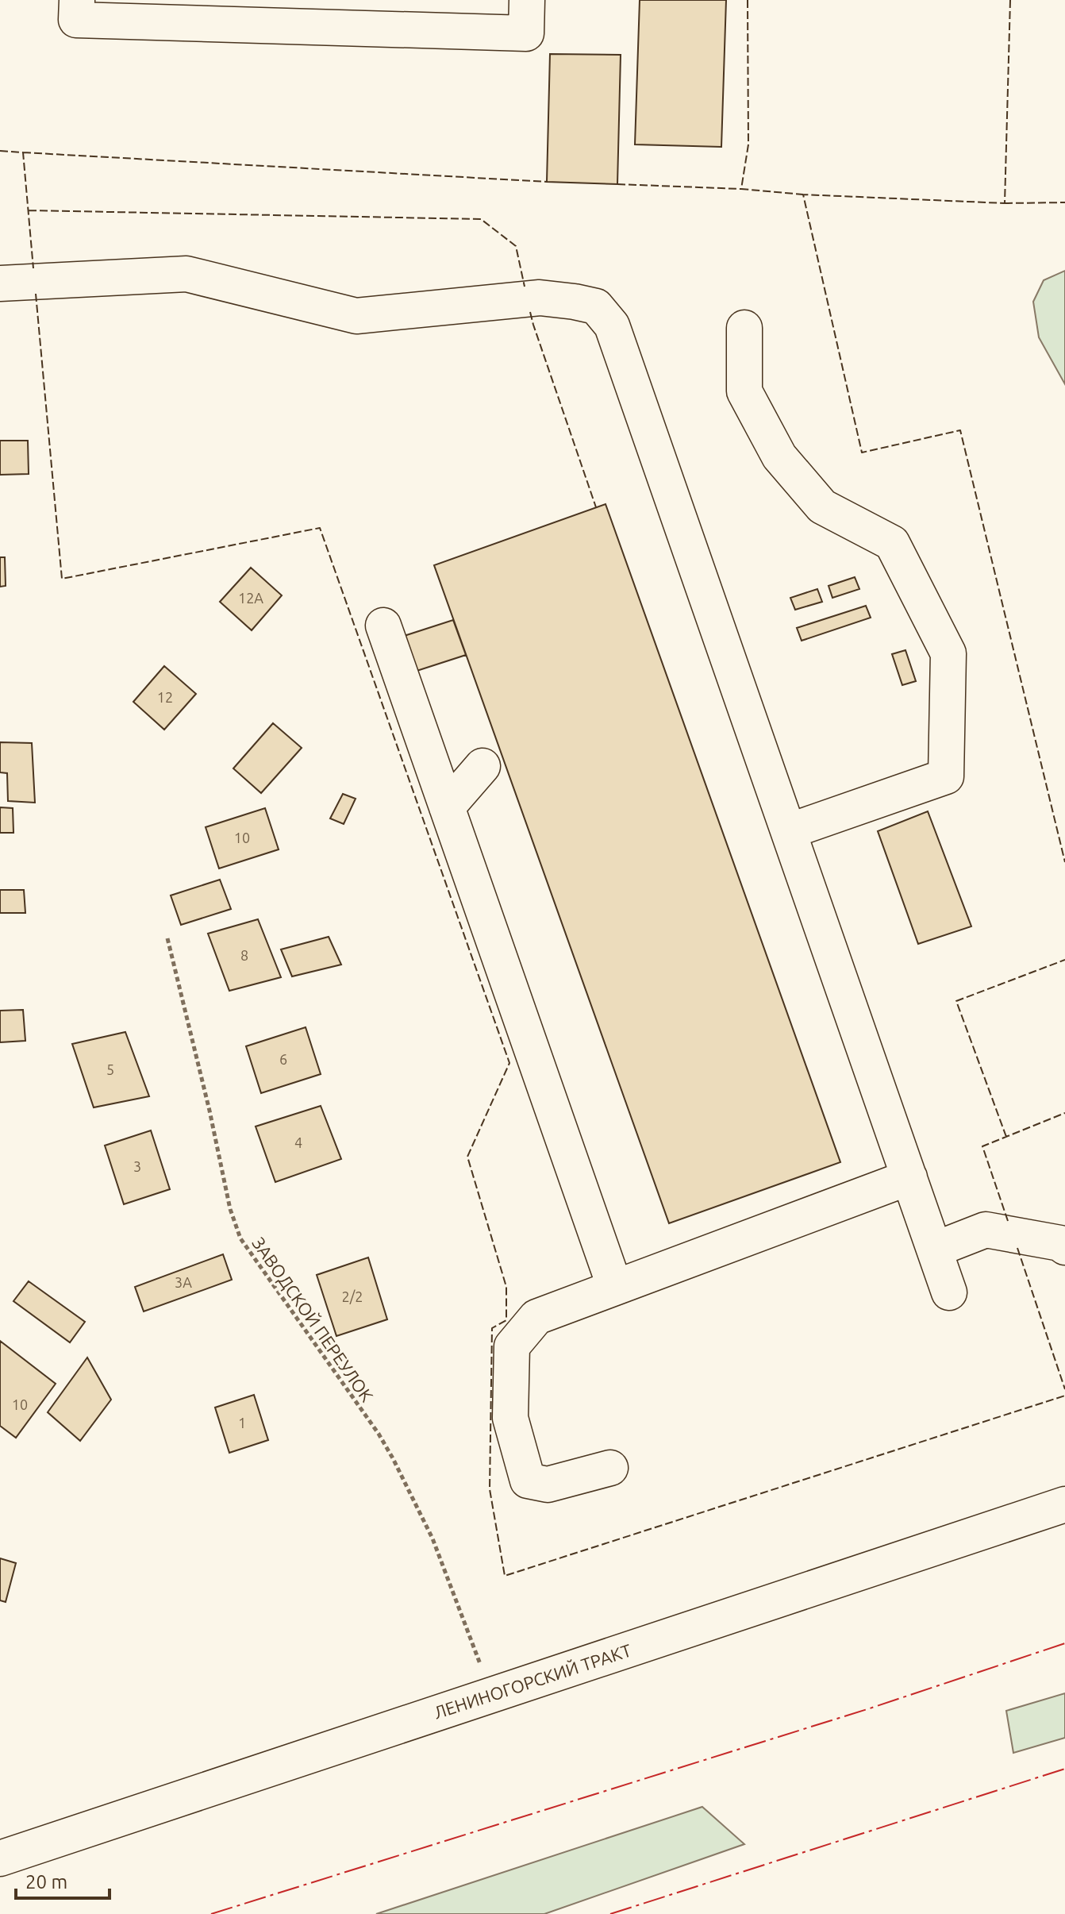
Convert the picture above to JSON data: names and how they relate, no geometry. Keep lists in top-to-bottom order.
{
  "streets": {
    "main road": ["ЛЕНИНОГОРСКИЙ ТРАКТ"],
    "path": ["ЗАВОДСКОЙ ПЕРЕУЛОК"]
  },
  "crossings": [
    ["ЗАВОДСКОЙ ПЕРЕУЛОК", "ЛЕНИНОГОРСКИЙ ТРАКТ"]
  ],
  "house_numbers": [
    "12А",
    "12",
    "10",
    "8",
    "6",
    "5",
    "4",
    "3",
    "3А",
    "2/2",
    "10",
    "1"
  ],
  "scale_bar": "20 m"
}
